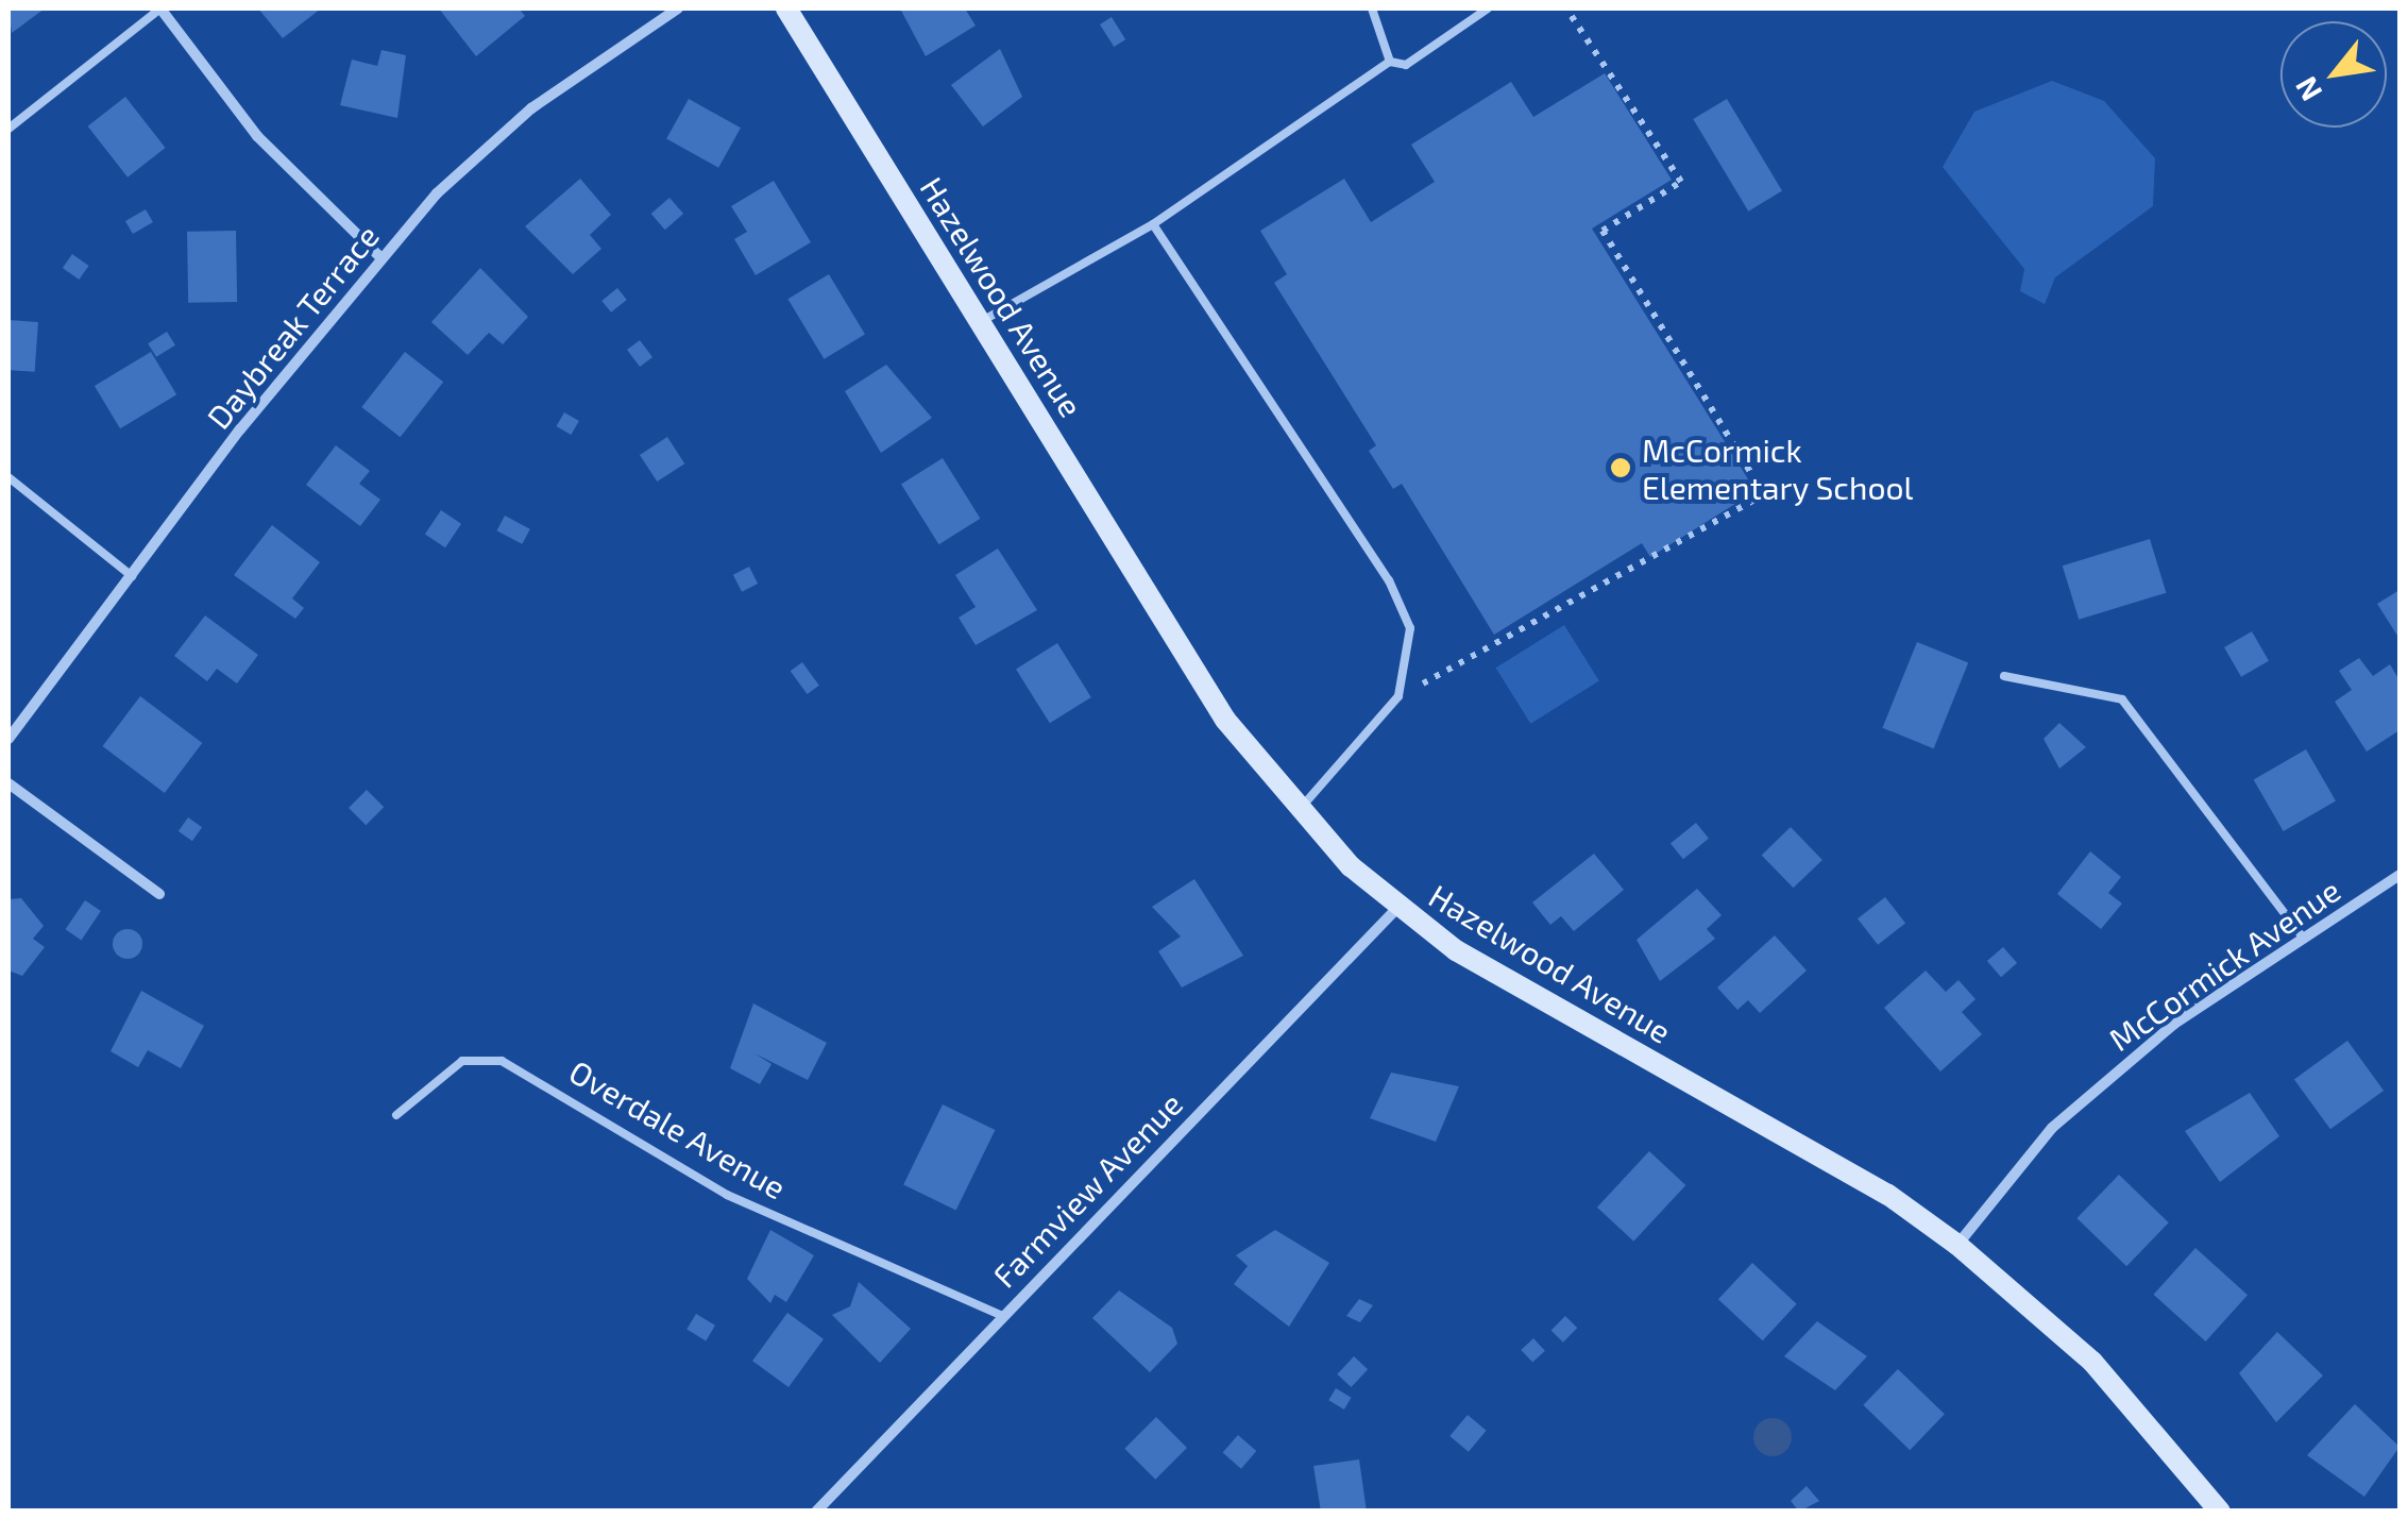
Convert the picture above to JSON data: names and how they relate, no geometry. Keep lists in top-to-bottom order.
{
  "streets": {
    "street": [
      "Hazelwood Avenue",
      "Daybreak Terrace",
      "McCormick Avenue",
      "Farmview Avenue"
    ],
    "lane": ["Overdale Avenue"]
  },
  "crossings": [
    ["Hazelwood Avenue", "McCormick Avenue"],
    ["Hazelwood Avenue", "Farmview Avenue"],
    ["Overdale Avenue", "Farmview Avenue"]
  ],
  "places": ["McCormick Elementary School"],
  "north": "bottom left"
}
